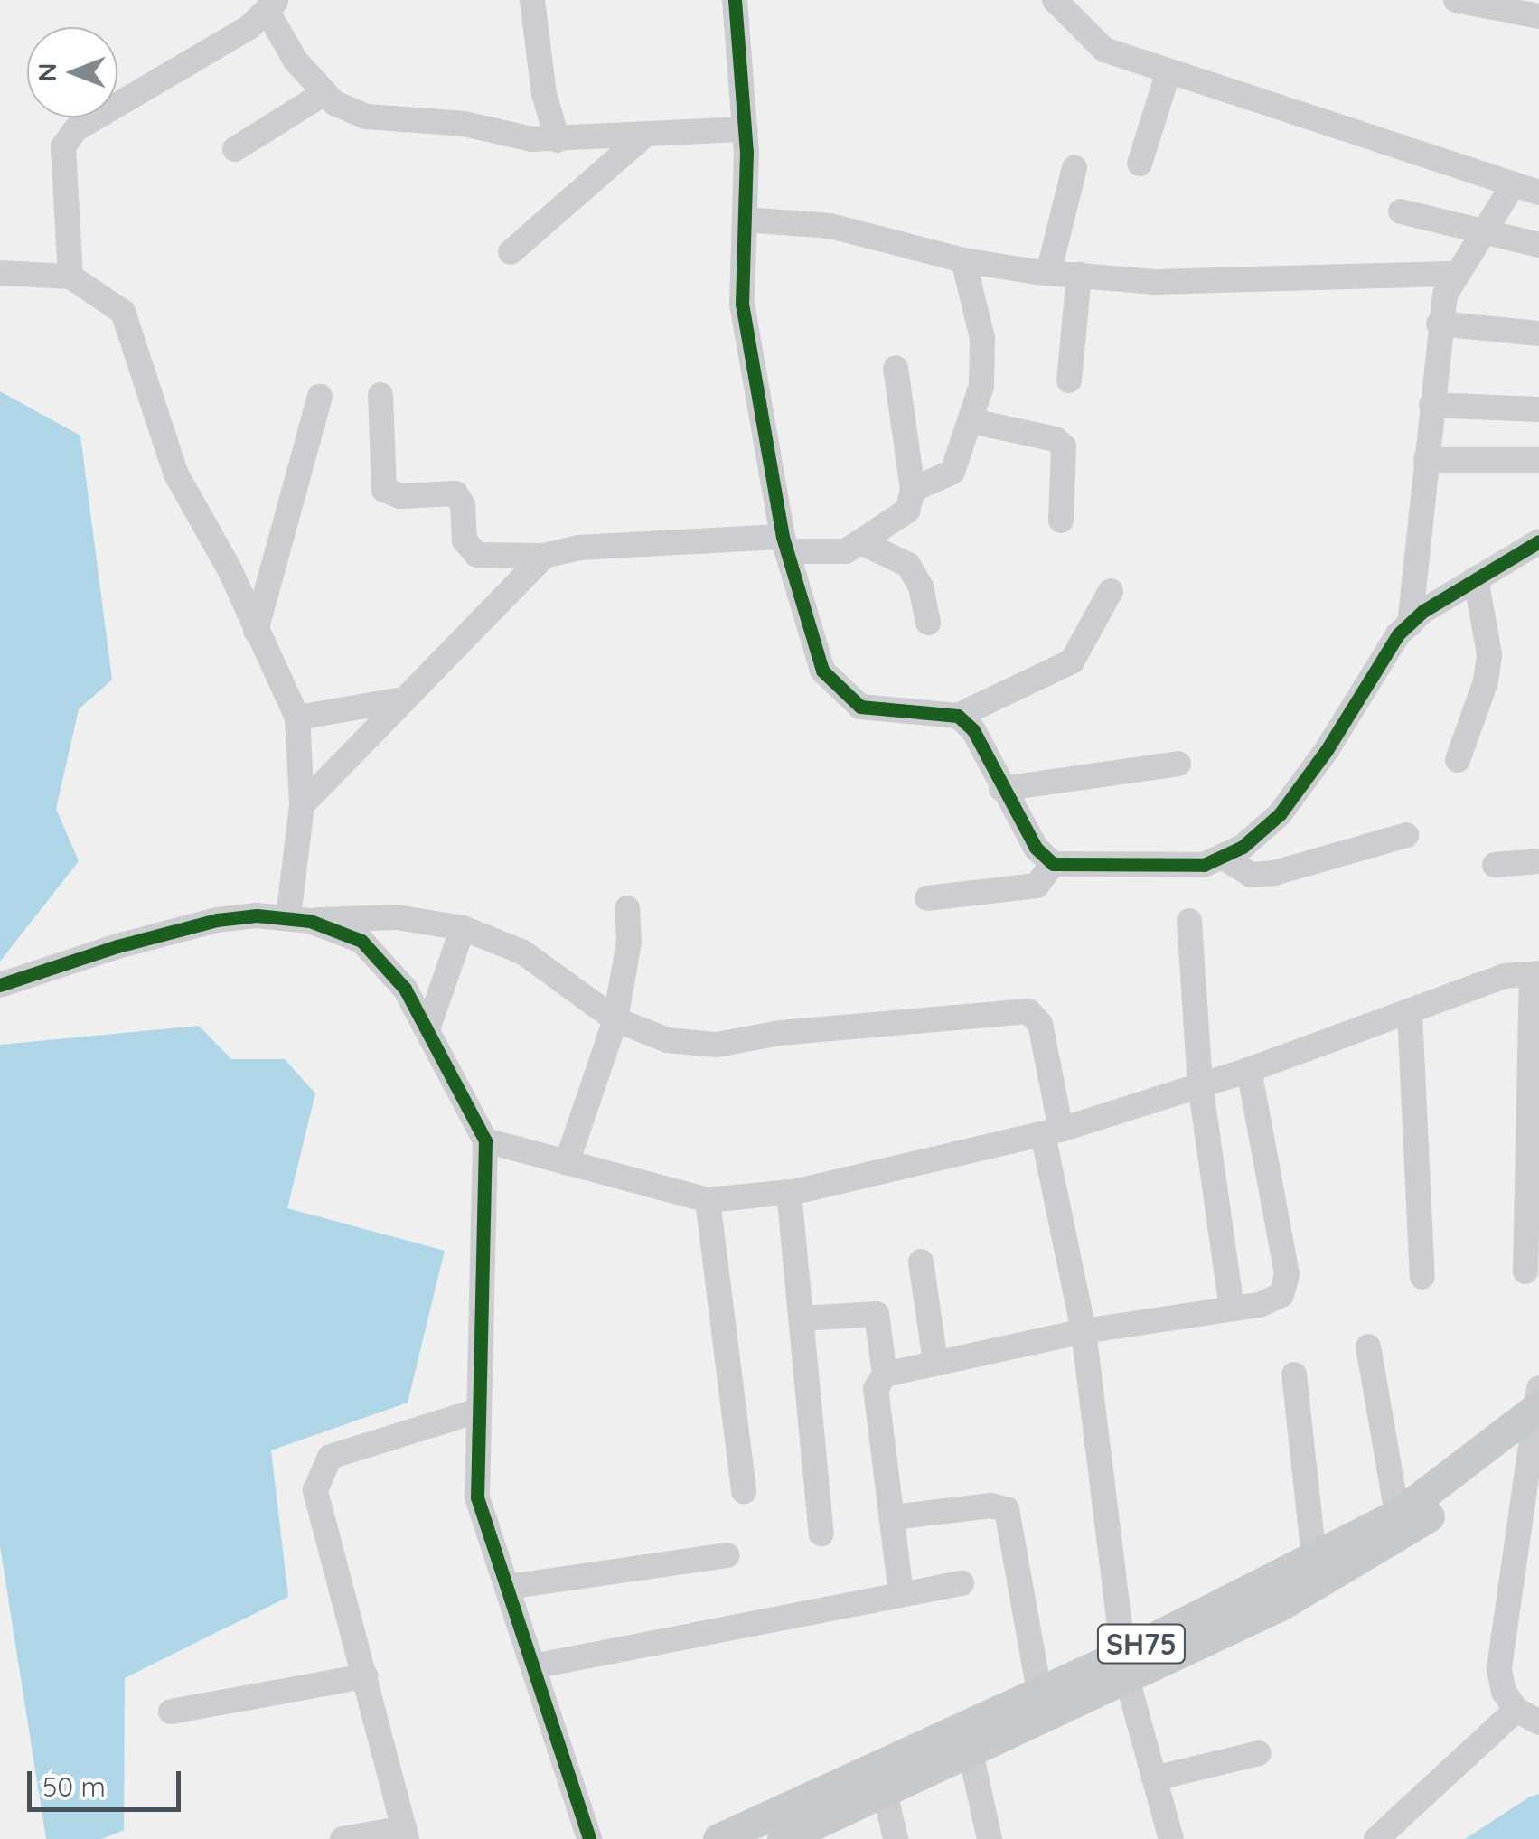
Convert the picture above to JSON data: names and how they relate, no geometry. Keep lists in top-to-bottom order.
{
  "streets": {
    "main road": ["SH75"]
  },
  "scale_bar": "50 m",
  "north": "left"
}
